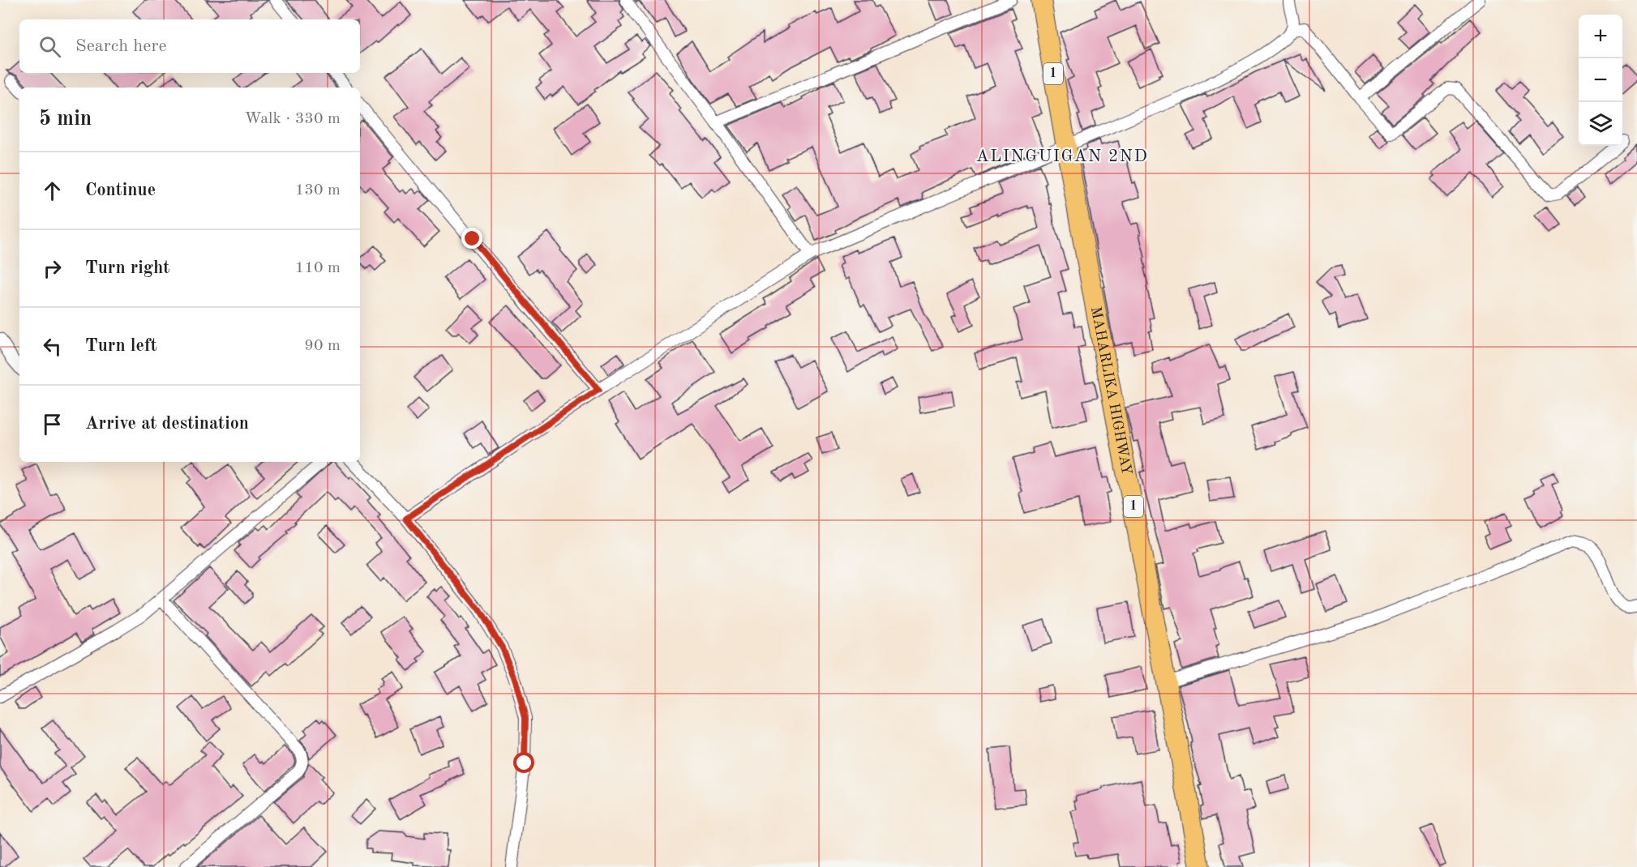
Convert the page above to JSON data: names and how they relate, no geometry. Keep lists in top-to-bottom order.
{
  "streets": {
    "highway": ["1", "MAHARLIKA HIGHWAY"]
  },
  "districts": ["ALINGUIGAN 2ND"],
  "page": {
    "map_buttons": ["+", "−"],
    "search": "Search here",
    "heading": ["5 min", "Walk · 330 m"],
    "list": [
      ["Continue", "130 m"],
      ["Turn right", "110 m"],
      ["Turn left", "90 m"],
      "Arrive at destination"
    ]
  }
}
